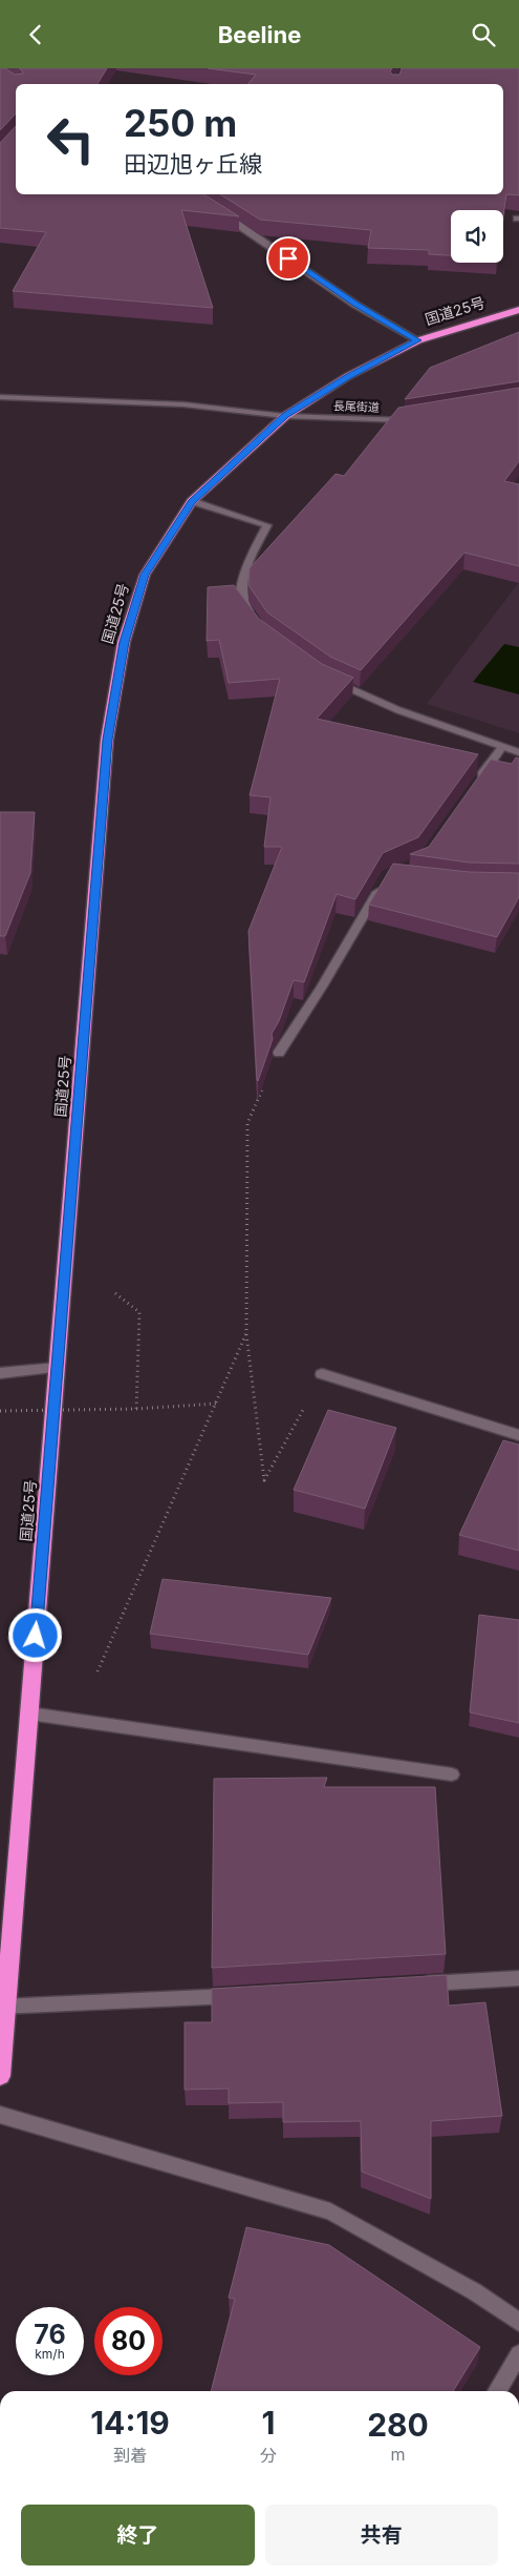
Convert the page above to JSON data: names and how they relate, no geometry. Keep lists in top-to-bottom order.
{
  "streets": {
    "highway": ["国道25号"],
    "street": ["長尾街道"]
  },
  "crossings": [
    ["国道25号", "長尾街道"]
  ],
  "page": {
    "header": "Beeline",
    "turn": ["250 m", "田辺旭ヶ丘線"],
    "speed": "76 km/h",
    "limit": "80",
    "eta": [
      "14:19",
      "到着",
      "1",
      "分",
      "280",
      "m"
    ],
    "buttons": ["終了", "共有"]
  }
}
